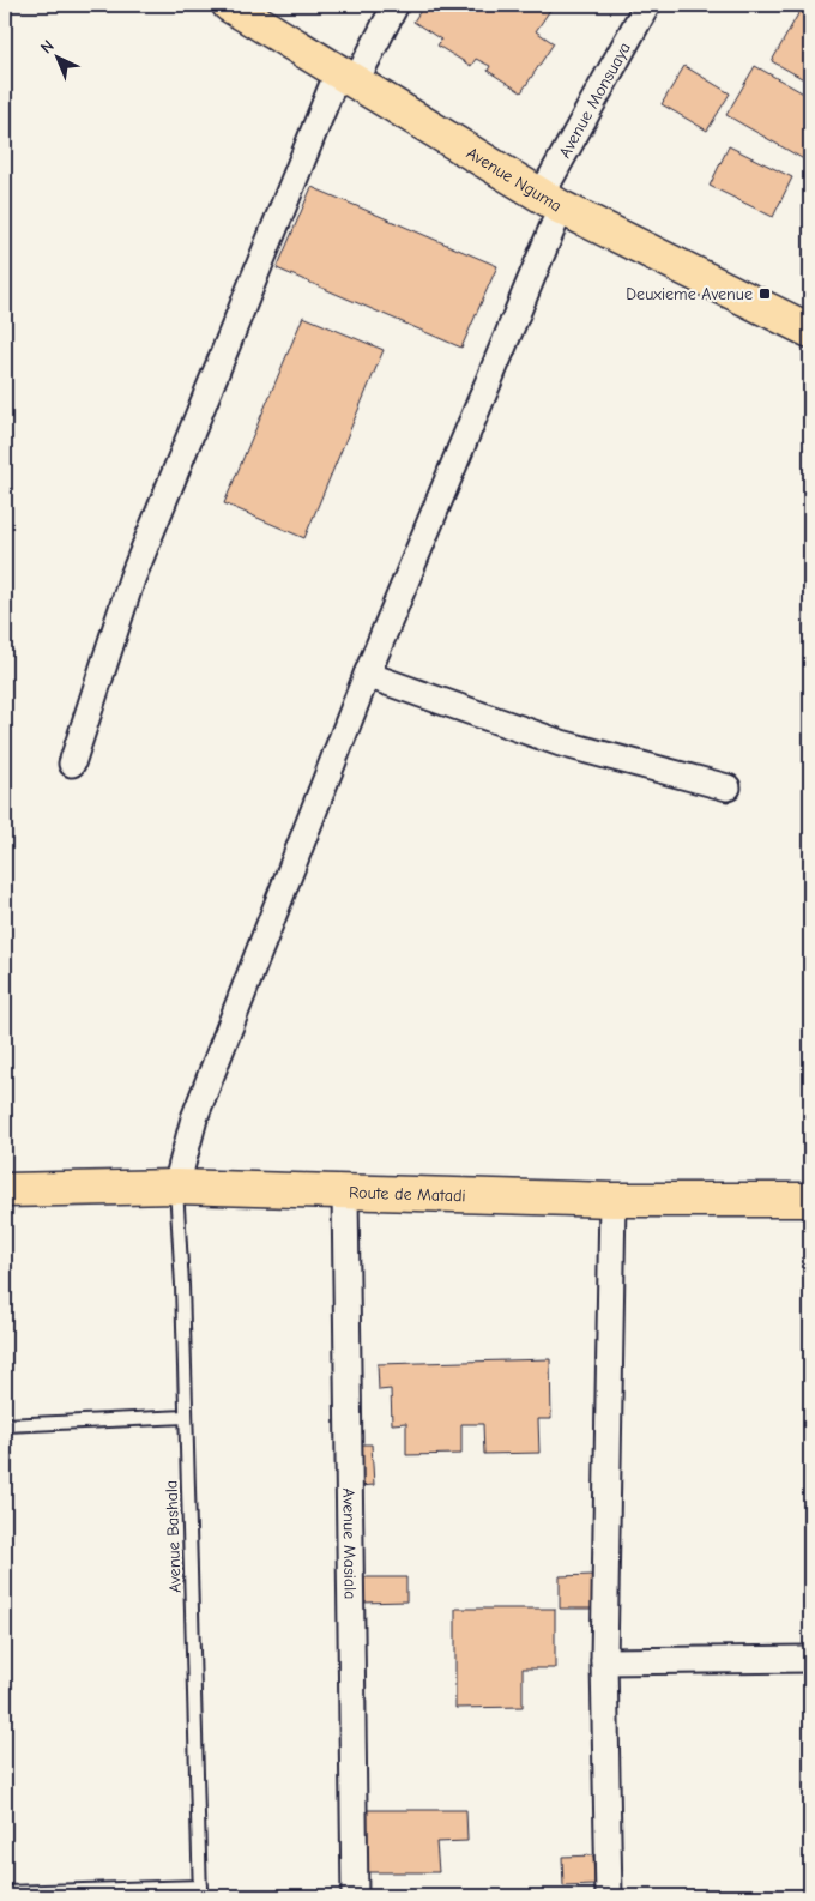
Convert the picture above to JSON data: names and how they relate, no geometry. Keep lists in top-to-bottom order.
{
  "streets": {
    "main road": ["Avenue Nguma", "Route de Matadi"],
    "street": ["Avenue Monsuaya", "Avenue Masiala"],
    "lane": ["Avenue Bashala"]
  },
  "crossings": [
    ["Avenue Monsuaya", "Avenue Nguma"],
    ["Avenue Monsuaya", "Route de Matadi"],
    ["Avenue Monsuaya", "Avenue Bashala"],
    ["Route de Matadi", "Avenue Bashala"],
    ["Route de Matadi", "Avenue Masiala"]
  ],
  "places": {
    "transit": ["Deuxieme Avenue"]
  },
  "north": "top left"
}
